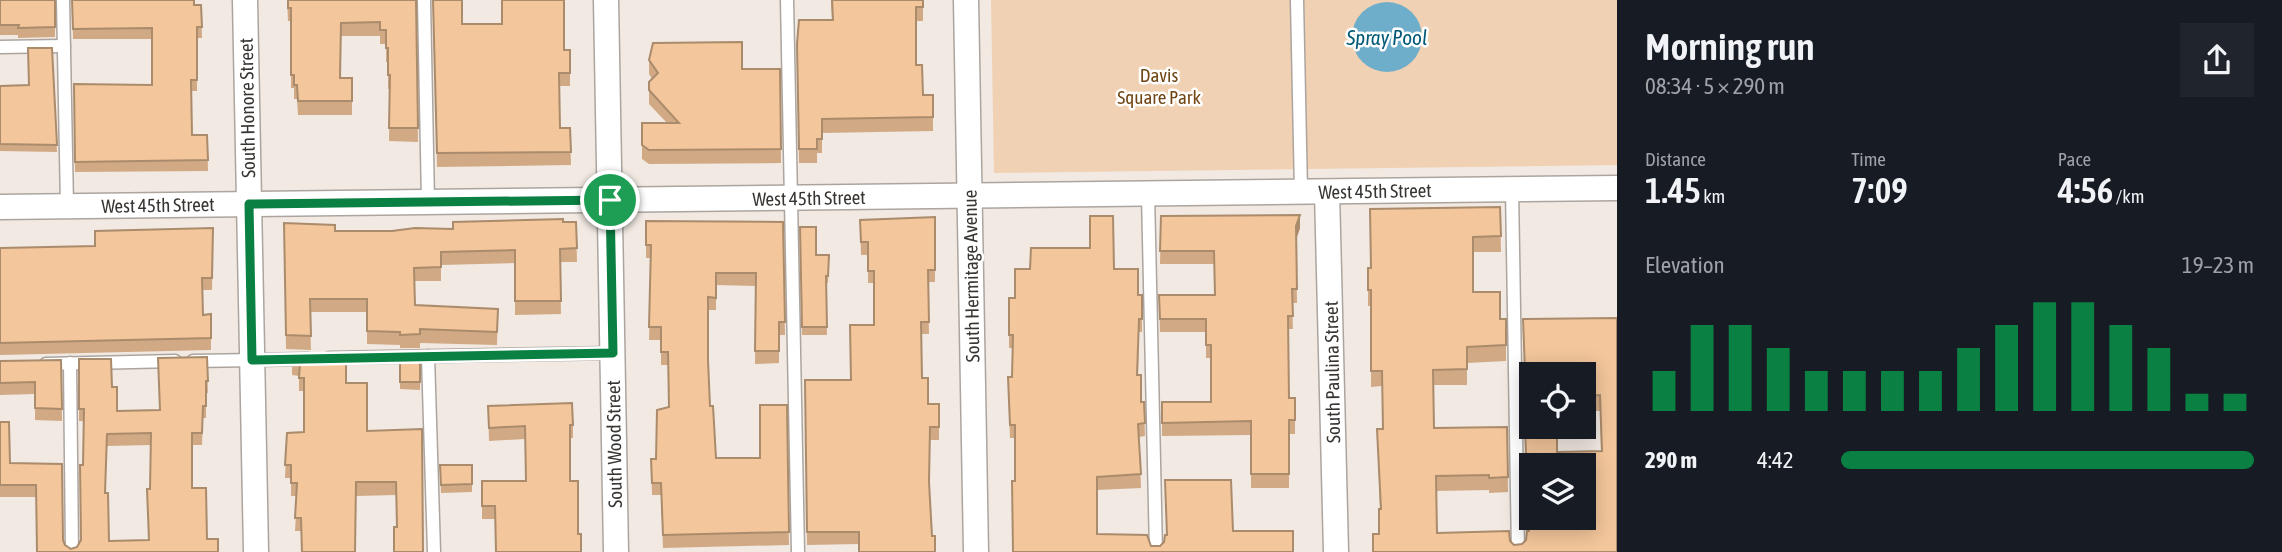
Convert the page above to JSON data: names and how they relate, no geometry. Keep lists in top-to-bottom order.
{
  "streets": {
    "street": [
      "South Honore Street",
      "West 45th Street",
      "South Hermitage Avenue",
      "South Paulina Street",
      "South Wood Street"
    ]
  },
  "crossings": [
    ["South Honore Street", "West 45th Street"],
    ["West 45th Street", "South Hermitage Avenue"],
    ["West 45th Street", "South Paulina Street"],
    ["West 45th Street", "South Wood Street"]
  ],
  "water": ["Spray Pool"],
  "parks": ["Davis Square Park"],
  "page": {
    "heading": ["Morning run", "08:34 · 5 × 290 m"],
    "stats": [
      ["Distance", "1.45 km"],
      ["Time", "7:09"],
      ["Pace", "4:56 /km"]
    ],
    "chart": ["Elevation", "19–23 m"],
    "list": [
      {
        "name": "290 m",
        "note": "4:42"
      }
    ]
  }
}
